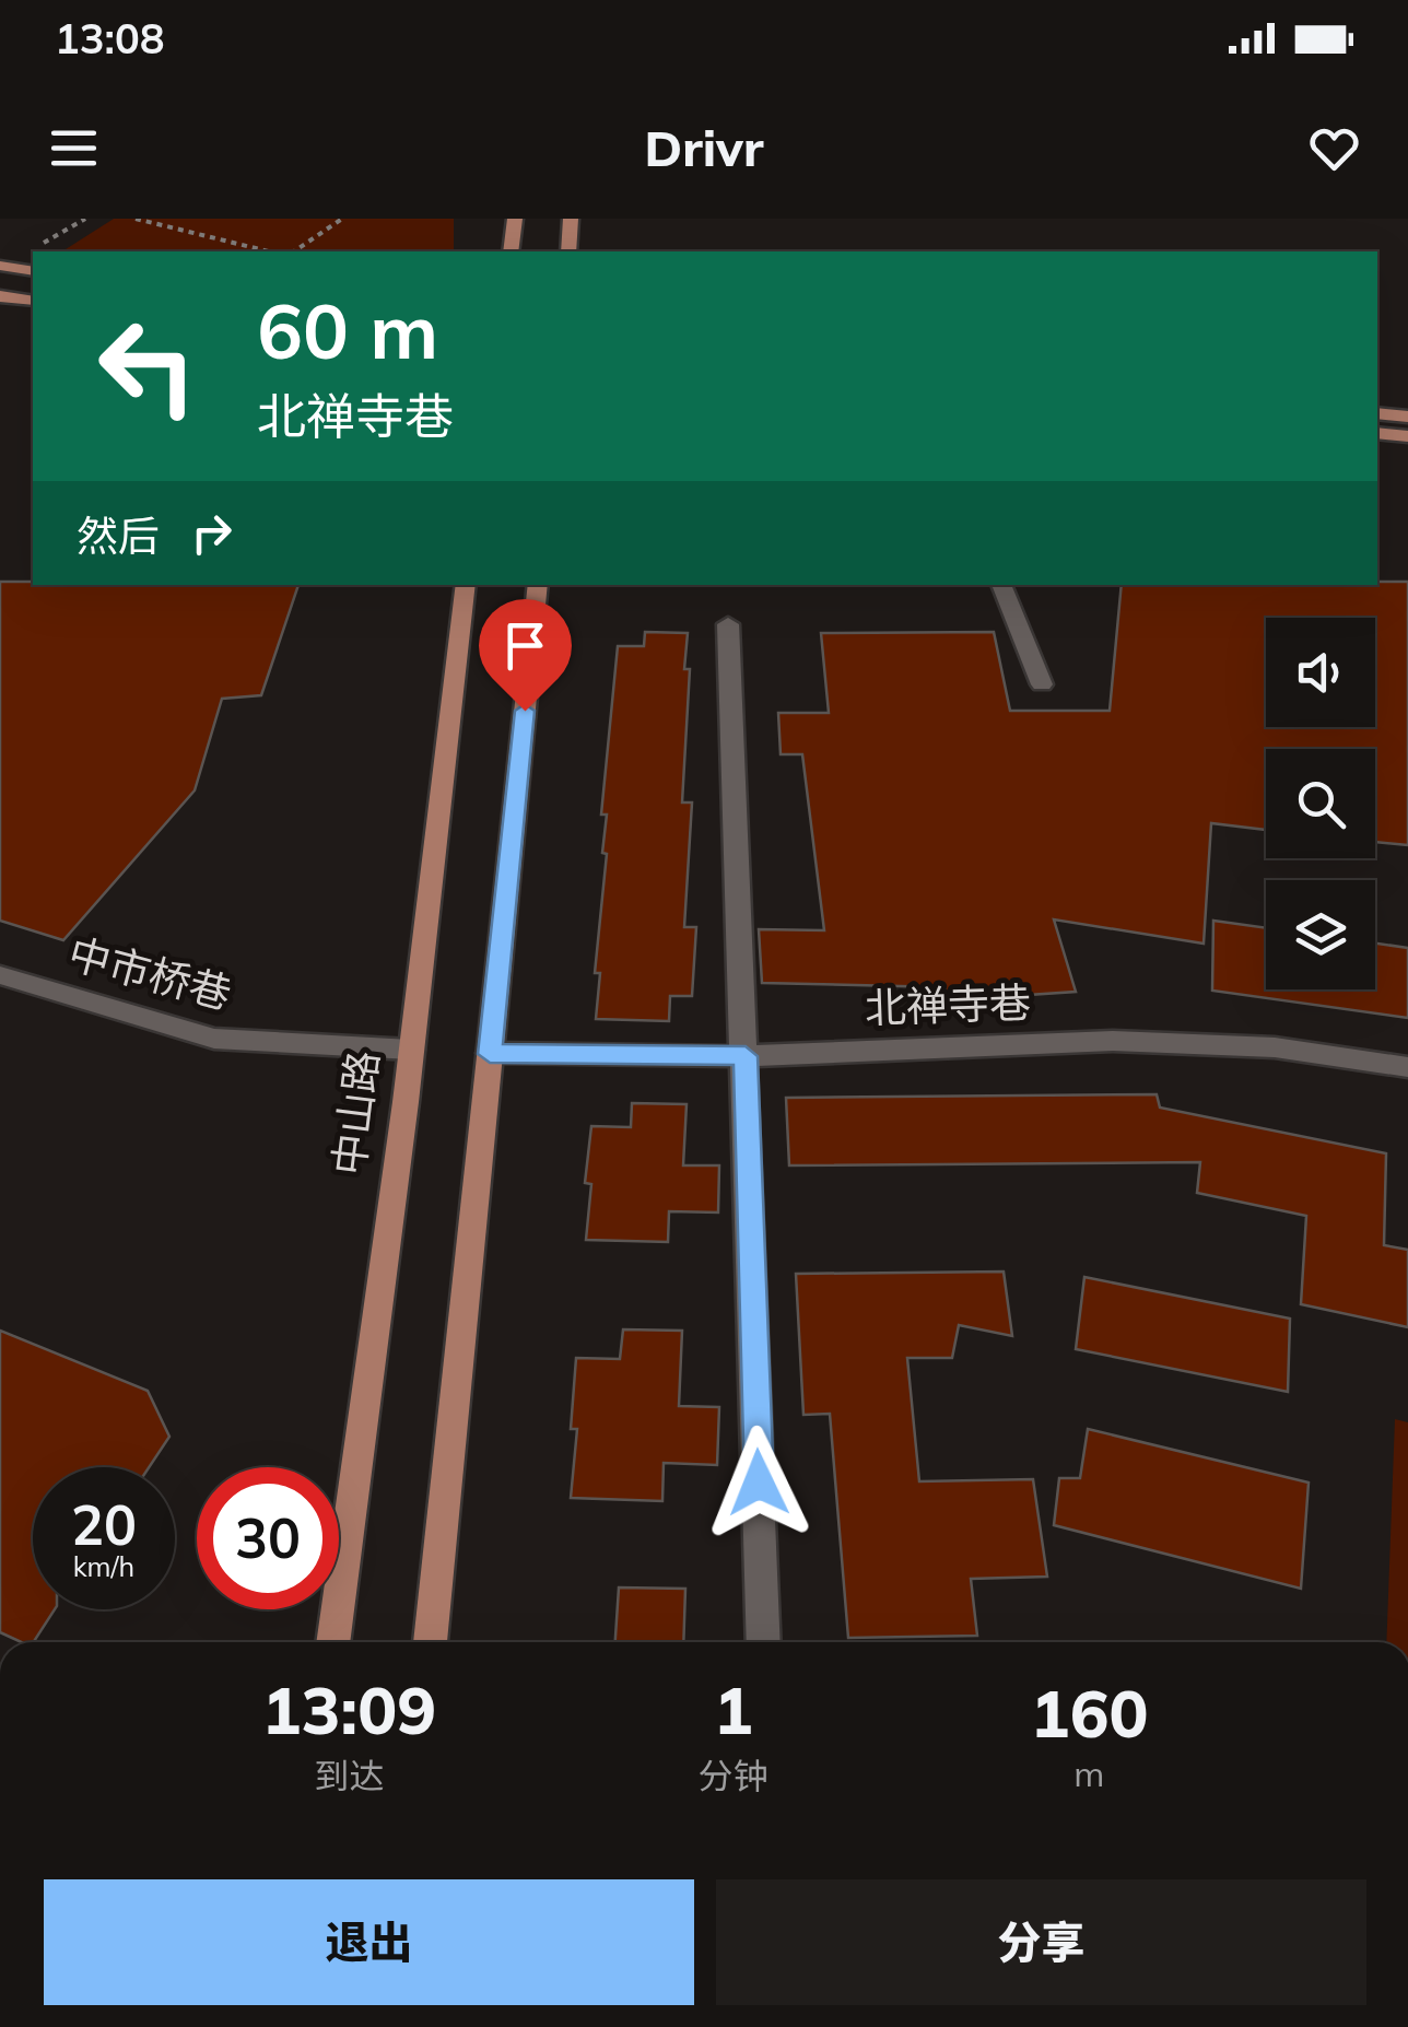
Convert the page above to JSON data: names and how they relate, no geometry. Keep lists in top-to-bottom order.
{
  "streets": {
    "main road": ["中山路"],
    "street": ["中市桥巷", "北禅寺巷"]
  },
  "crossings": [
    ["中市桥巷", "中山路"]
  ],
  "page": {
    "status": "13:08",
    "header": "Drivr",
    "turn": ["60 m", "北禅寺巷"],
    "then": "然后",
    "speed": "20 km/h",
    "limit": "30",
    "eta": [
      "13:09",
      "到达",
      "1",
      "分钟",
      "160",
      "m"
    ],
    "buttons": ["退出", "分享"]
  }
}
